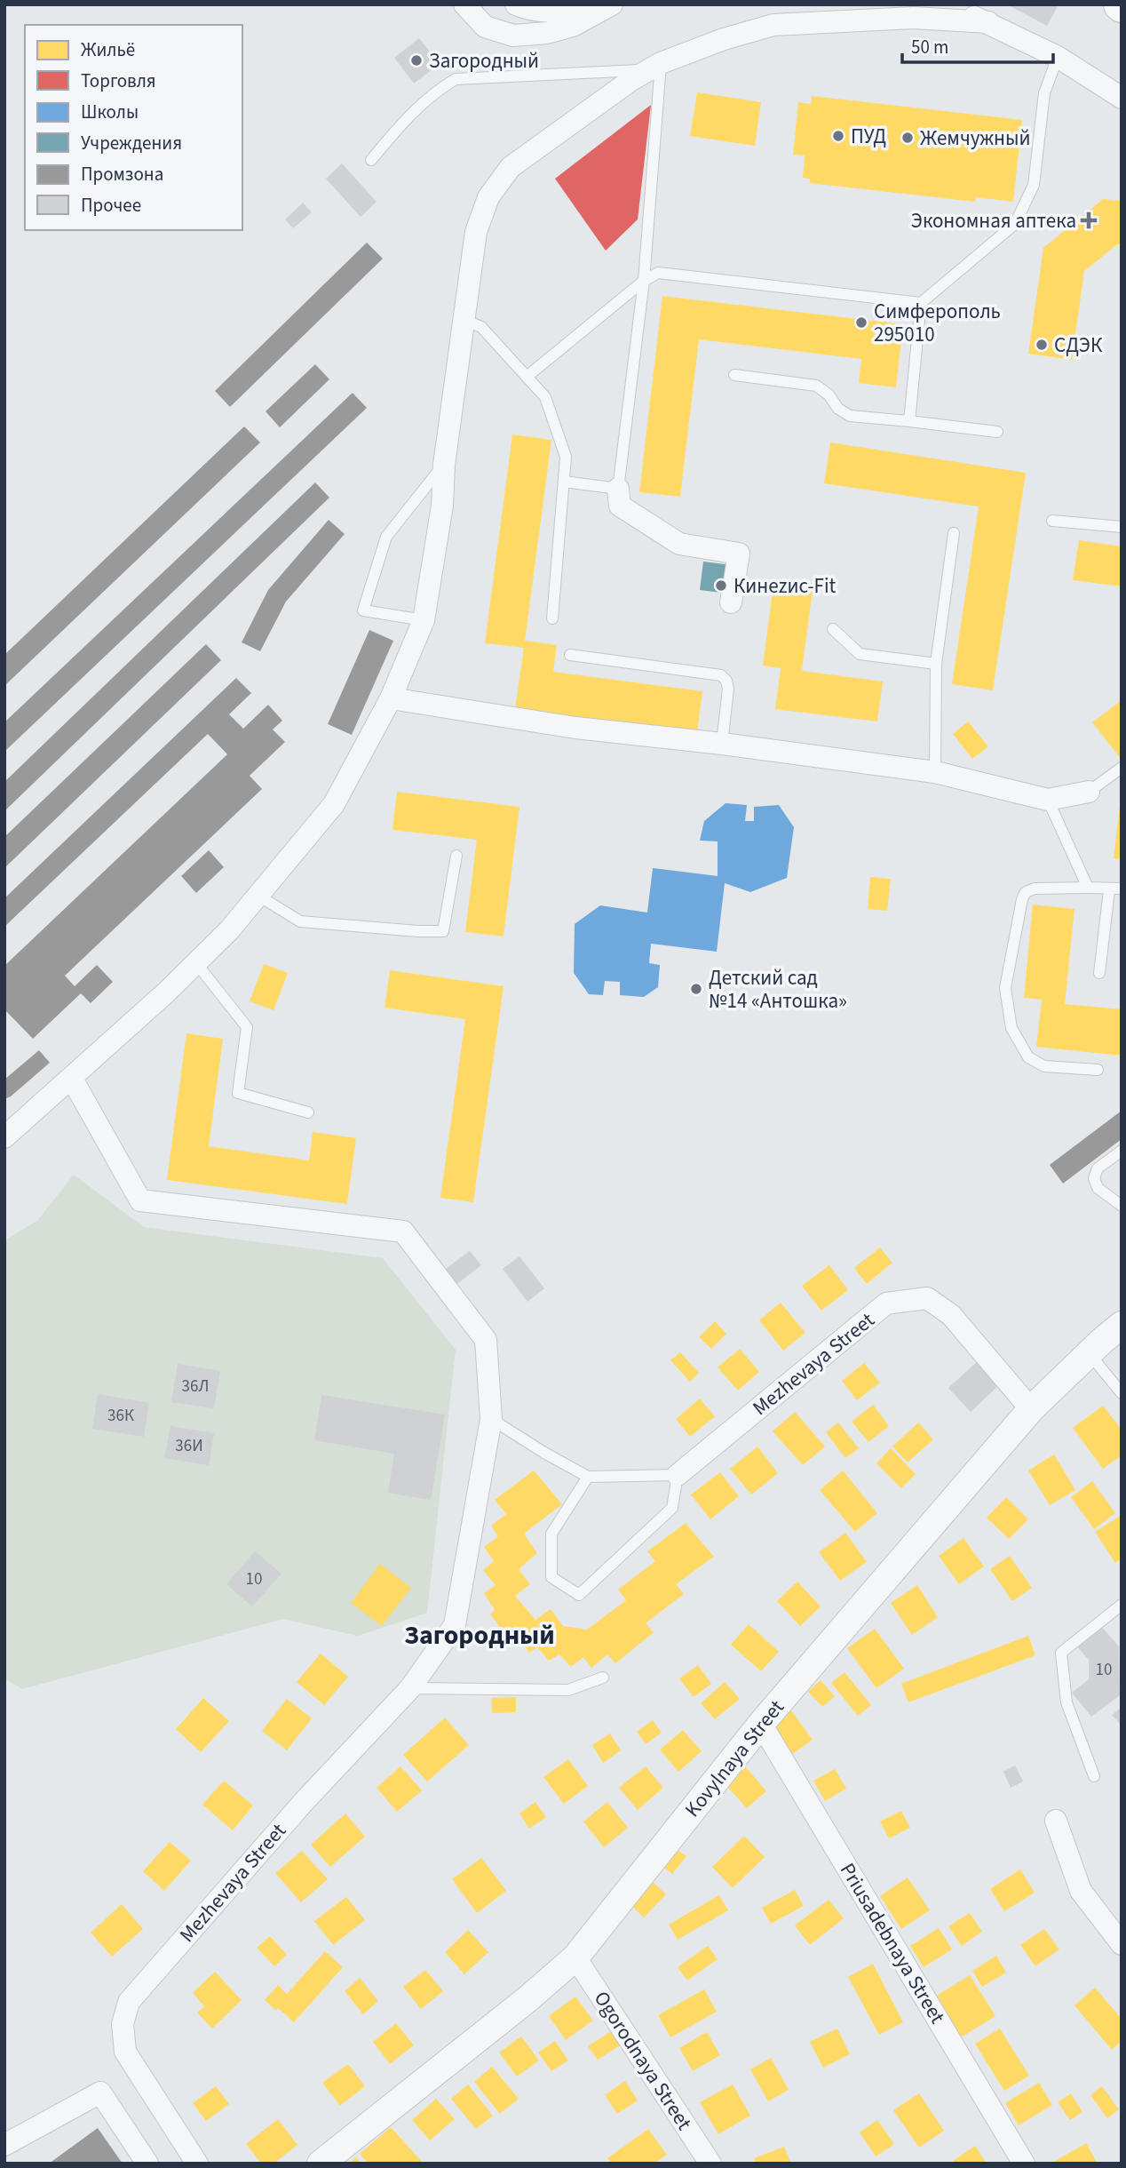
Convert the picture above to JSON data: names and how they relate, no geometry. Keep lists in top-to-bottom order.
{
  "streets": {
    "street": [
      "Mezhevaya Street",
      "Kovylnaya Street",
      "Priusadebnaya Street",
      "Ogorodnaya Street"
    ]
  },
  "crossings": [
    ["Mezhevaya Street", "Kovylnaya Street"],
    ["Kovylnaya Street", "Priusadebnaya Street"],
    ["Kovylnaya Street", "Ogorodnaya Street"]
  ],
  "districts": ["Загородный"],
  "places": {
    "other": [
      "Загородный",
      "ПУД",
      "Жемчужный",
      "Симферополь 295010",
      "СДЭК",
      "Кинеzис-Fit",
      "Детский сад №14 «Антошка»"
    ],
    "health": ["Экономная аптека"]
  },
  "house_numbers": [
    "36Л",
    "36К",
    "36И",
    "10",
    "10"
  ],
  "legend": [
    "Жильё",
    "Торговля",
    "Школы",
    "Учреждения",
    "Промзона",
    "Прочее"
  ],
  "scale_bar": "50 m"
}
